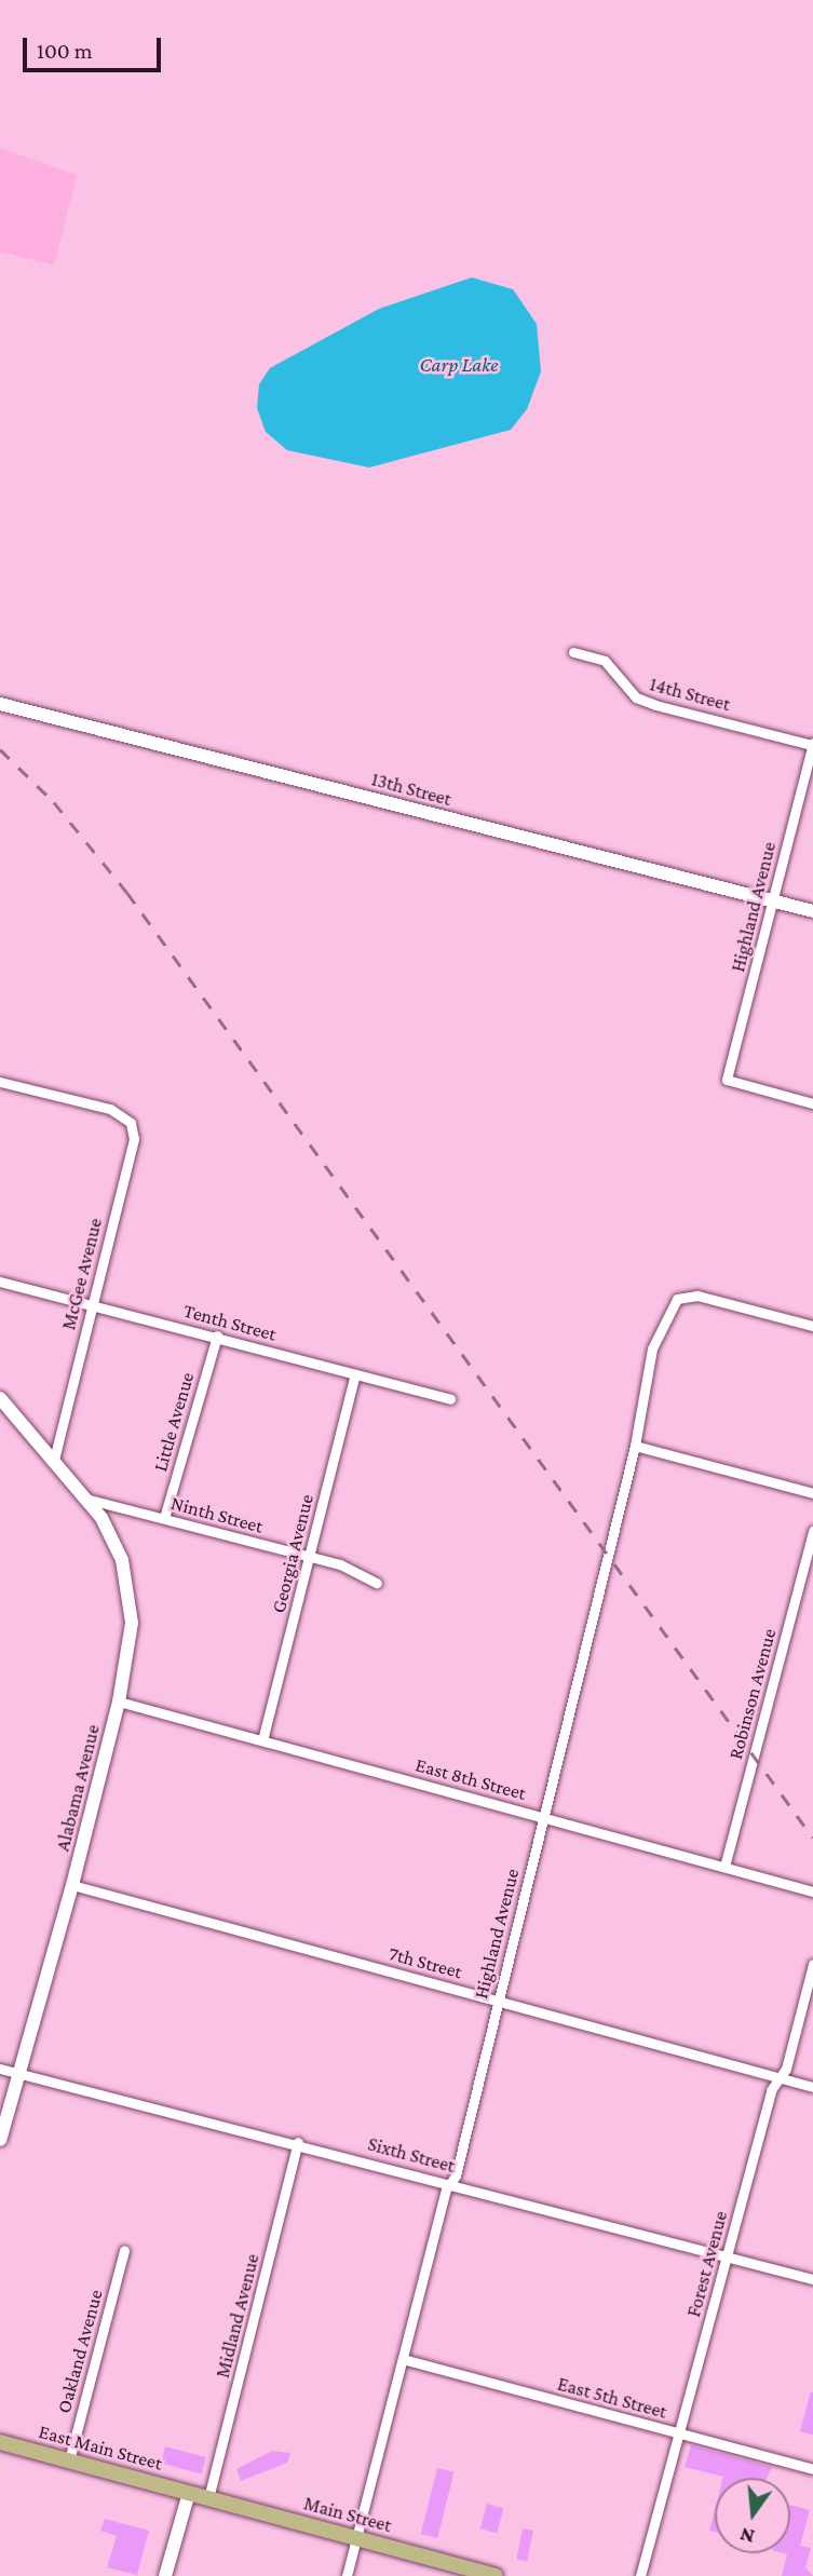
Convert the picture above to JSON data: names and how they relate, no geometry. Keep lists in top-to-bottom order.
{
  "streets": {
    "main road": ["East Main Street", "Main Street"],
    "street": [
      "14th Street",
      "13th Street",
      "Highland Avenue",
      "McGee Avenue",
      "Tenth Street",
      "Little Avenue",
      "Ninth Street",
      "Georgia Avenue",
      "Robinson Avenue",
      "East 8th Street",
      "Alabama Avenue",
      "7th Street",
      "Sixth Street",
      "Forest Avenue",
      "Midland Avenue",
      "Oakland Avenue",
      "East 5th Street"
    ]
  },
  "crossings": [
    ["14th Street", "Highland Avenue"],
    ["13th Street", "Highland Avenue"],
    ["Highland Avenue", "East 8th Street"],
    ["Highland Avenue", "7th Street"],
    ["Highland Avenue", "Sixth Street"],
    ["Highland Avenue", "East 5th Street"],
    ["Highland Avenue", "Main Street"],
    ["McGee Avenue", "Tenth Street"],
    ["McGee Avenue", "Alabama Avenue"],
    ["Tenth Street", "Little Avenue"],
    ["Tenth Street", "Georgia Avenue"],
    ["Little Avenue", "Ninth Street"],
    ["Ninth Street", "Georgia Avenue"],
    ["Ninth Street", "Alabama Avenue"],
    ["Georgia Avenue", "East 8th Street"],
    ["Robinson Avenue", "East 8th Street"],
    ["East 8th Street", "Alabama Avenue"],
    ["Alabama Avenue", "7th Street"],
    ["Alabama Avenue", "Sixth Street"],
    ["7th Street", "Forest Avenue"],
    ["Sixth Street", "Forest Avenue"],
    ["Sixth Street", "Midland Avenue"],
    ["Forest Avenue", "East 5th Street"],
    ["Midland Avenue", "Main Street"],
    ["Oakland Avenue", "East Main Street"],
    ["East Main Street", "Main Street"]
  ],
  "water": ["Carp Lake"],
  "scale_bar": "100 m",
  "north": "bottom"
}
